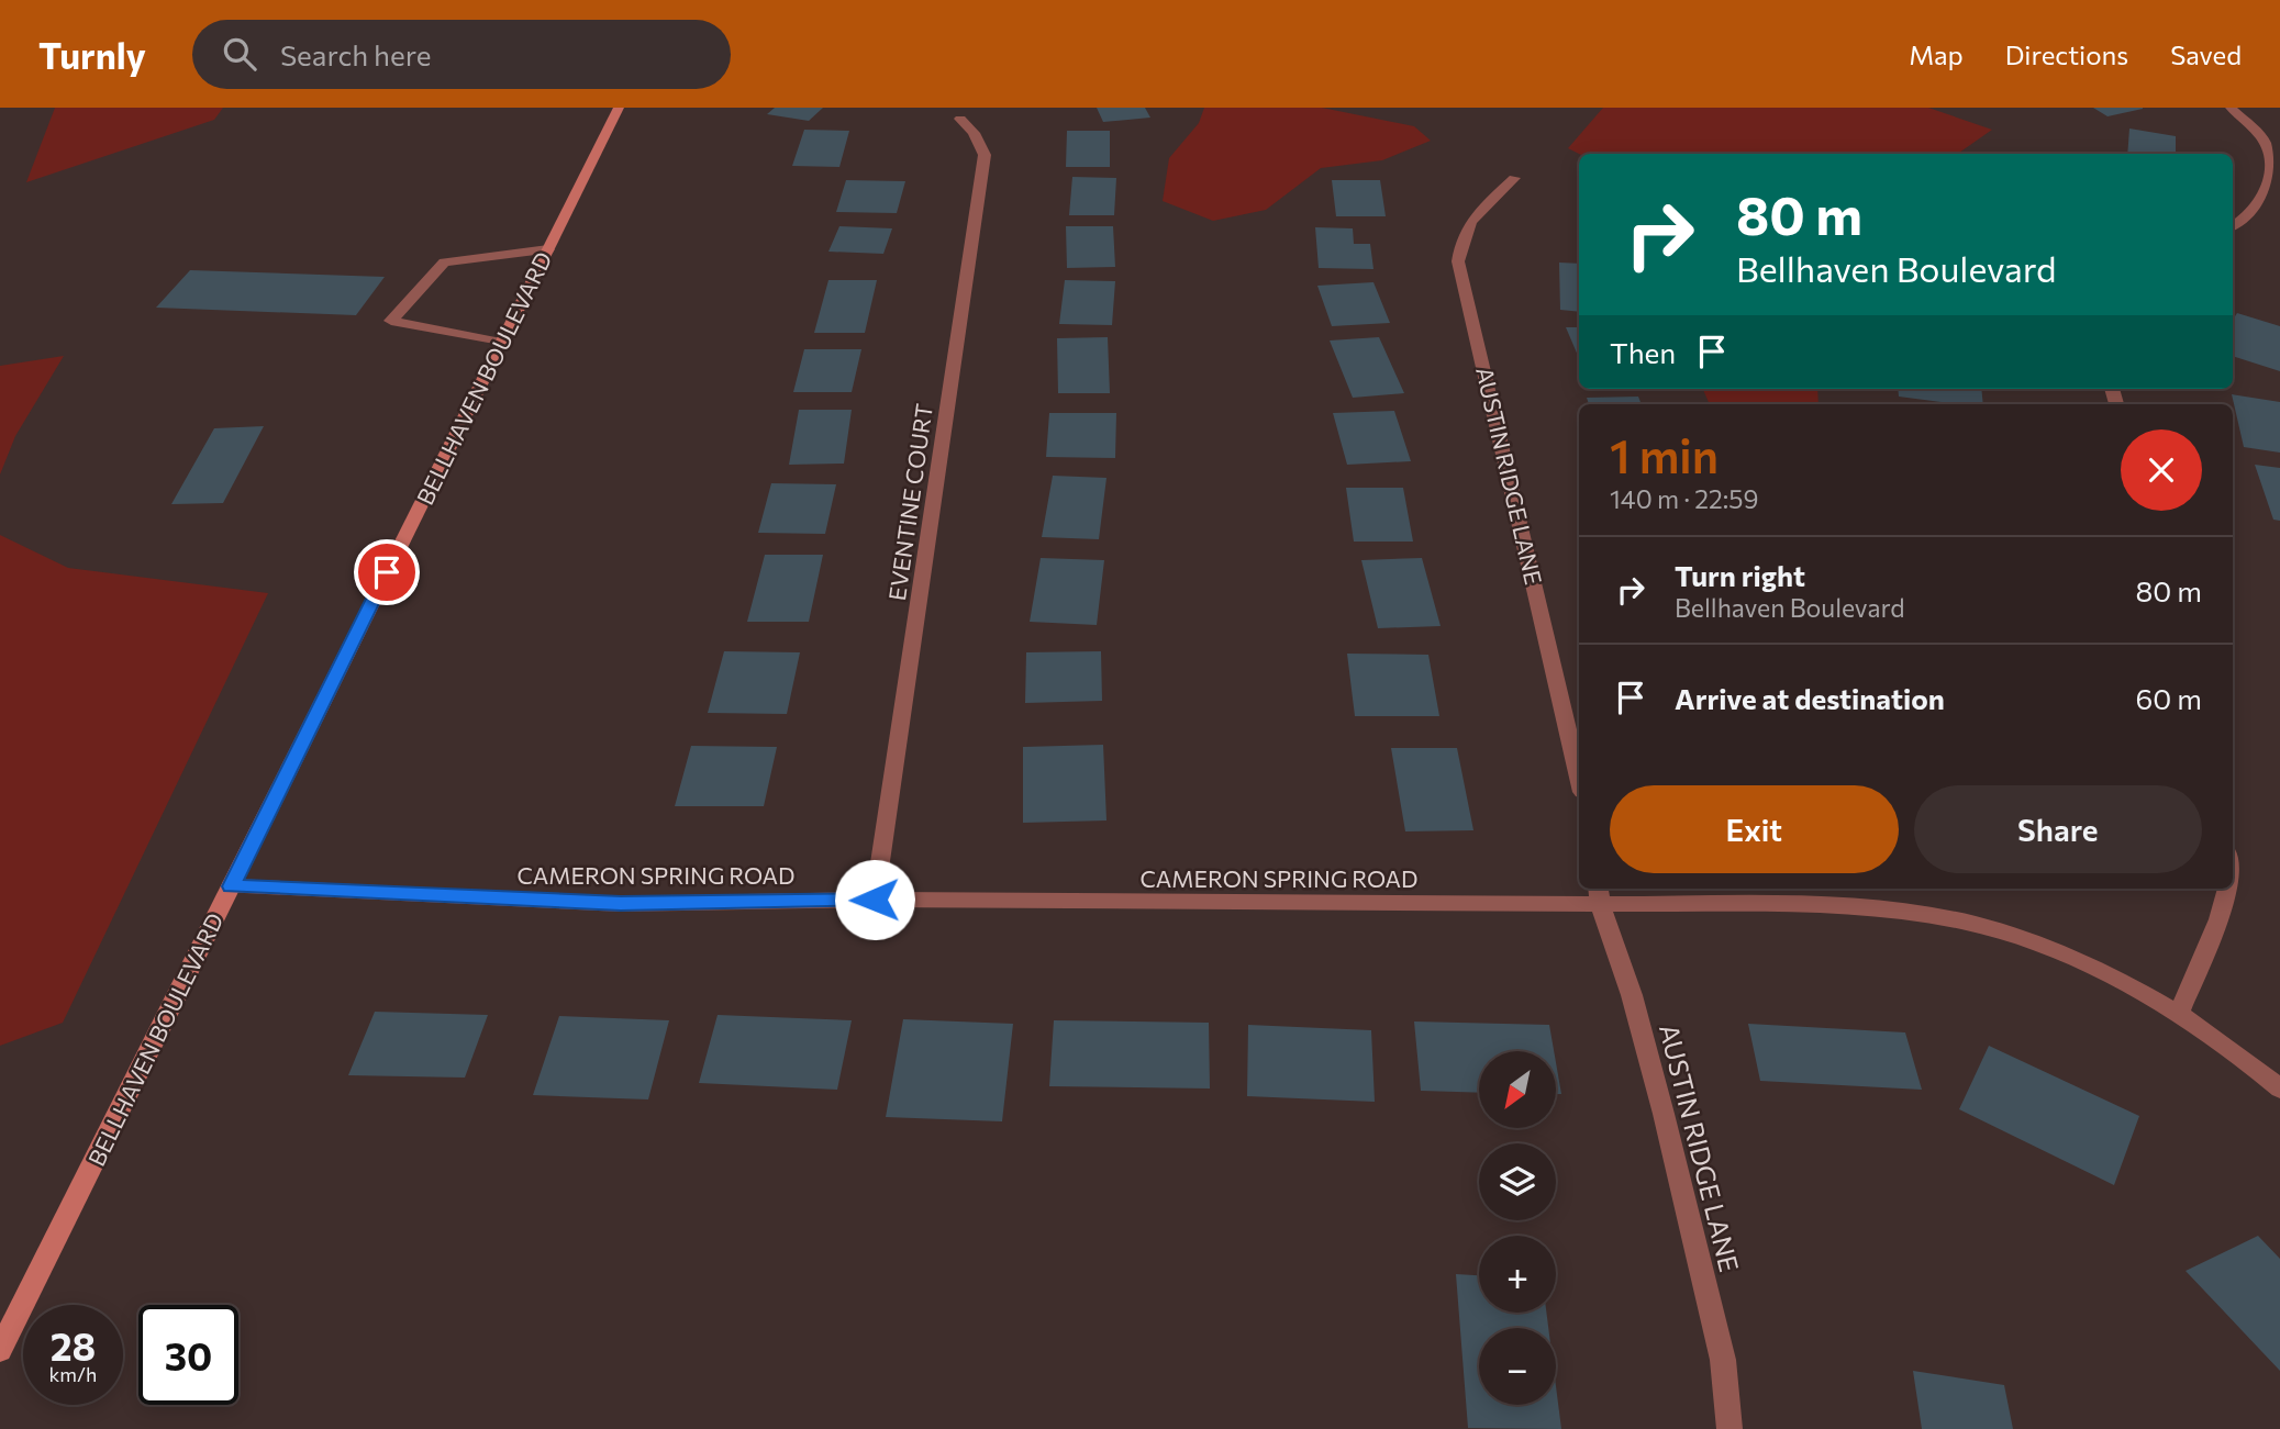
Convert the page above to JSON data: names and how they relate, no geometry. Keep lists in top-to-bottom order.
{
  "streets": {
    "main road": ["BELLHAVEN BOULEVARD"],
    "street": ["AUSTIN RIDGE LANE", "EVENTINE COURT", "CAMERON SPRING ROAD"]
  },
  "crossings": [
    ["BELLHAVEN BOULEVARD", "CAMERON SPRING ROAD"],
    ["AUSTIN RIDGE LANE", "CAMERON SPRING ROAD"],
    ["EVENTINE COURT", "CAMERON SPRING ROAD"]
  ],
  "north": "bottom left",
  "page": {
    "header": "Turnly",
    "search": "Search here",
    "nav": ["Map", "Directions", "Saved"],
    "turn": ["80 m", "Bellhaven Boulevard"],
    "then": "Then",
    "heading": ["1 min", "140 m · 22:59"],
    "list": [
      {
        "name": "Turn right",
        "note": "Bellhaven Boulevard",
        "value": "80 m"
      },
      {
        "name": "Arrive at destination",
        "value": "60 m"
      }
    ],
    "buttons": ["Exit", "Share"],
    "map_buttons": ["+", "−"],
    "speed": "28 km/h",
    "limit": "30"
  }
}
